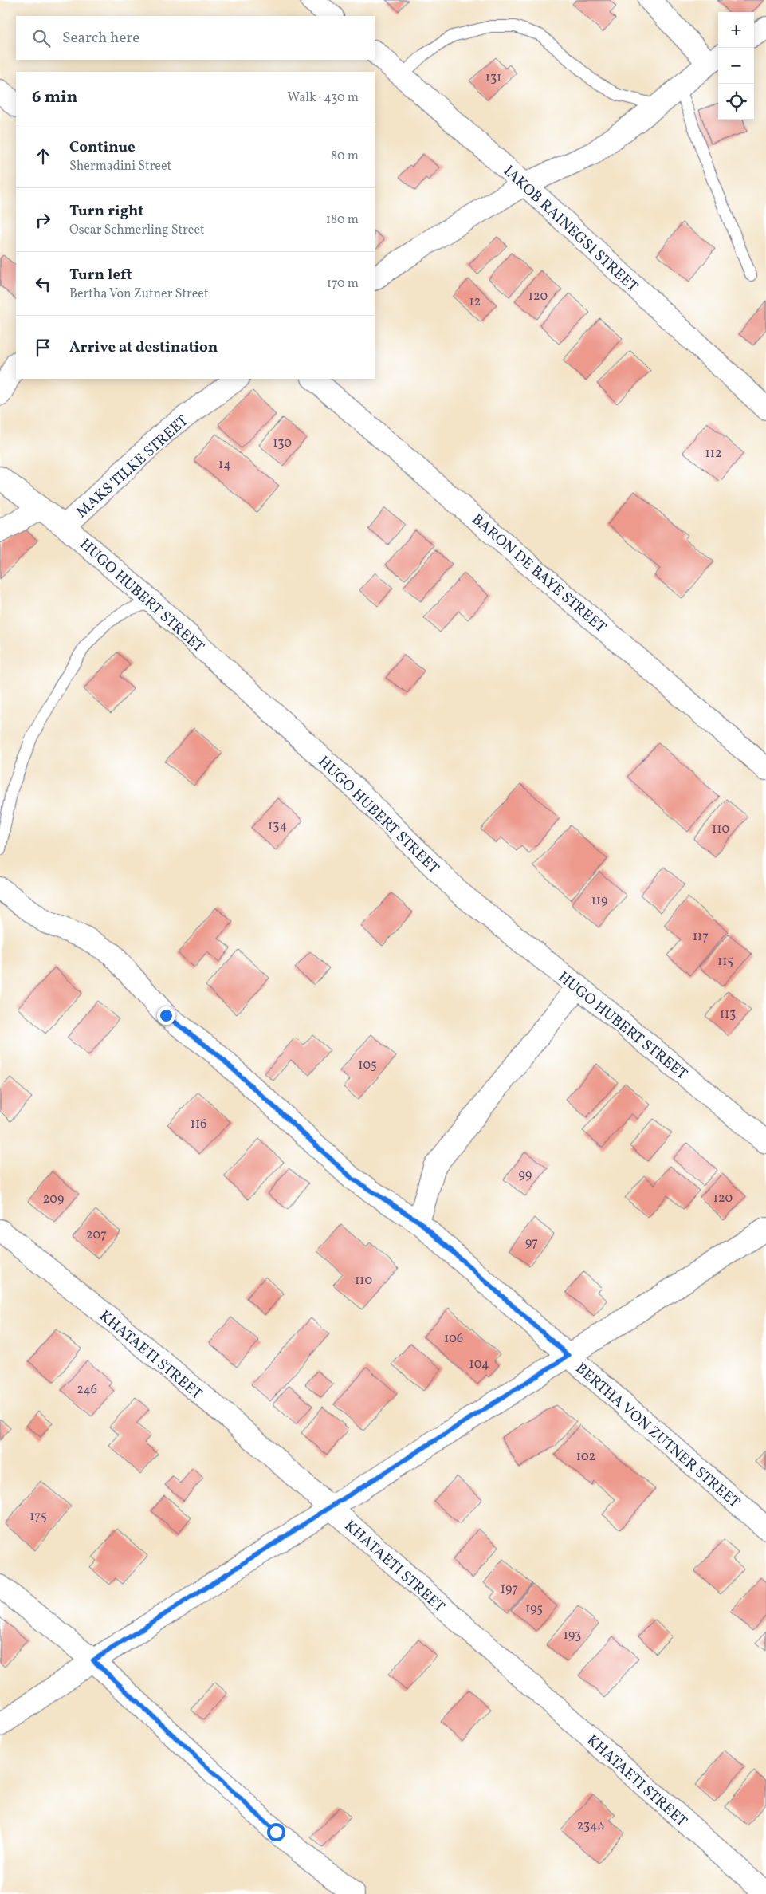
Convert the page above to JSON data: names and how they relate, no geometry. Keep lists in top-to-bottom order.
{
  "streets": {
    "street": [
      "IAKOB RAINEGSI STREET",
      "MAKS TILKE STREET",
      "BARON DE BAYE STREET",
      "HUGO HUBERT STREET",
      "KHATAETI STREET",
      "BERTHA VON ZUTNER STREET"
    ]
  },
  "crossings": [
    ["MAKS TILKE STREET", "HUGO HUBERT STREET"]
  ],
  "house_numbers": [
    "131",
    "120",
    "12",
    "130",
    "112",
    "14",
    "134",
    "110",
    "119",
    "117",
    "115",
    "113",
    "105",
    "116",
    "99",
    "120",
    "209",
    "207",
    "97",
    "110",
    "106",
    "104",
    "246",
    "102",
    "175",
    "197",
    "195",
    "193",
    "234ა"
  ],
  "page": {
    "map_buttons": ["+", "−"],
    "search": "Search here",
    "heading": ["6 min", "Walk · 430 m"],
    "list": [
      ["Continue", "Shermadini Street", "80 m"],
      ["Turn right", "Oscar Schmerling Street", "180 m"],
      ["Turn left", "Bertha Von Zutner Street", "170 m"],
      "Arrive at destination"
    ]
  }
}
